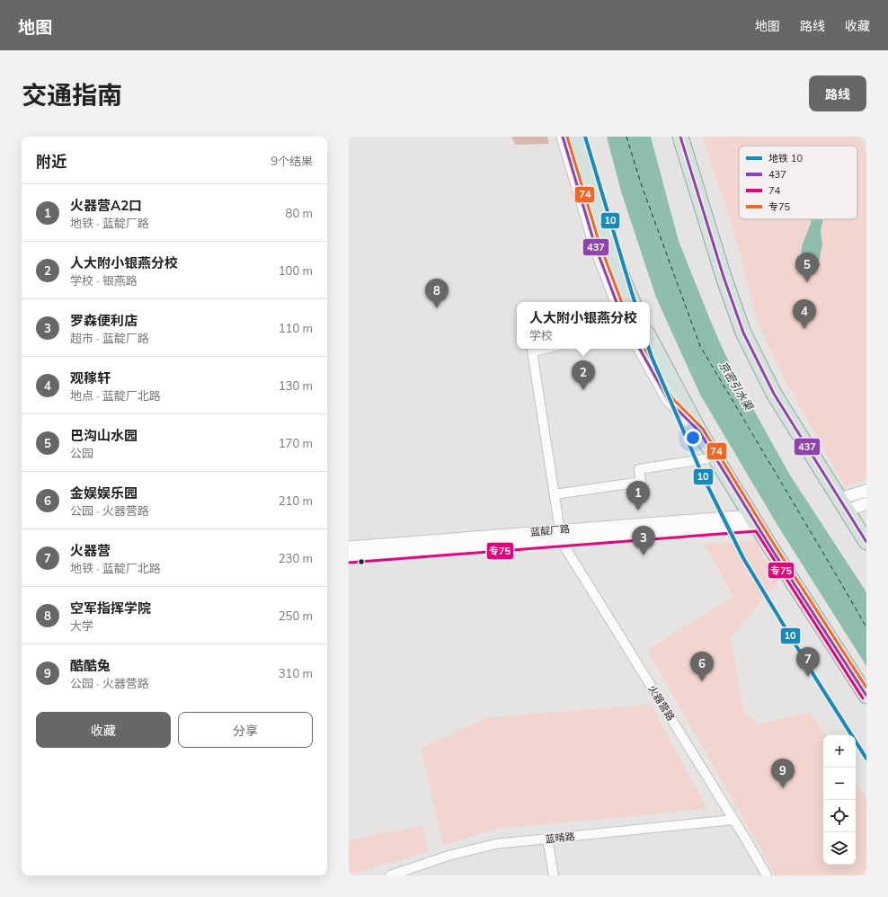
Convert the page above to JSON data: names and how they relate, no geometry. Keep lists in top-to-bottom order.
{
  "streets": {
    "street": ["蓝靛厂路", "火器营路", "蓝晴路"]
  },
  "crossings": [
    ["蓝靛厂路", "火器营路"],
    ["火器营路", "蓝晴路"]
  ],
  "water": ["京密引水渠"],
  "lines": [
    "metro line 10",
    "transit line 437",
    "transit line 74",
    "transit line 专75"
  ],
  "legend": [
    "地铁 10",
    "437",
    "74",
    "专75"
  ],
  "page": {
    "header": "地图",
    "nav": ["地图", "路线", "收藏"],
    "title": "交通指南",
    "buttons": [
      "路线",
      ["收藏", "分享"]
    ],
    "heading": ["附近", "9个结果"],
    "list": [
      {
        "mark": "1",
        "name": "火器营A2口",
        "note": "地铁 · 蓝靛厂路",
        "value": "80 m"
      },
      {
        "mark": "2",
        "name": "人大附小银燕分校",
        "note": "学校 · 银燕路",
        "value": "100 m"
      },
      {
        "mark": "3",
        "name": "罗森便利店",
        "note": "超市 · 蓝靛厂路",
        "value": "110 m"
      },
      {
        "mark": "4",
        "name": "观稼轩",
        "note": "地点 · 蓝靛厂北路",
        "value": "130 m"
      },
      {
        "mark": "5",
        "name": "巴沟山水园",
        "note": "公园",
        "value": "170 m"
      },
      {
        "mark": "6",
        "name": "金娱娱乐园",
        "note": "公园 · 火器营路",
        "value": "210 m"
      },
      {
        "mark": "7",
        "name": "火器营",
        "note": "地铁 · 蓝靛厂北路",
        "value": "230 m"
      },
      {
        "mark": "8",
        "name": "空军指挥学院",
        "note": "大学",
        "value": "250 m"
      },
      {
        "mark": "9",
        "name": "酷酷兔",
        "note": "公园 · 火器营路",
        "value": "310 m"
      }
    ],
    "pins": [
      "5",
      "8",
      "4",
      "2",
      "1",
      "3",
      "7",
      "6",
      "9"
    ],
    "popup": ["人大附小银燕分校", "学校"],
    "map_buttons": ["+", "−"]
  }
}
